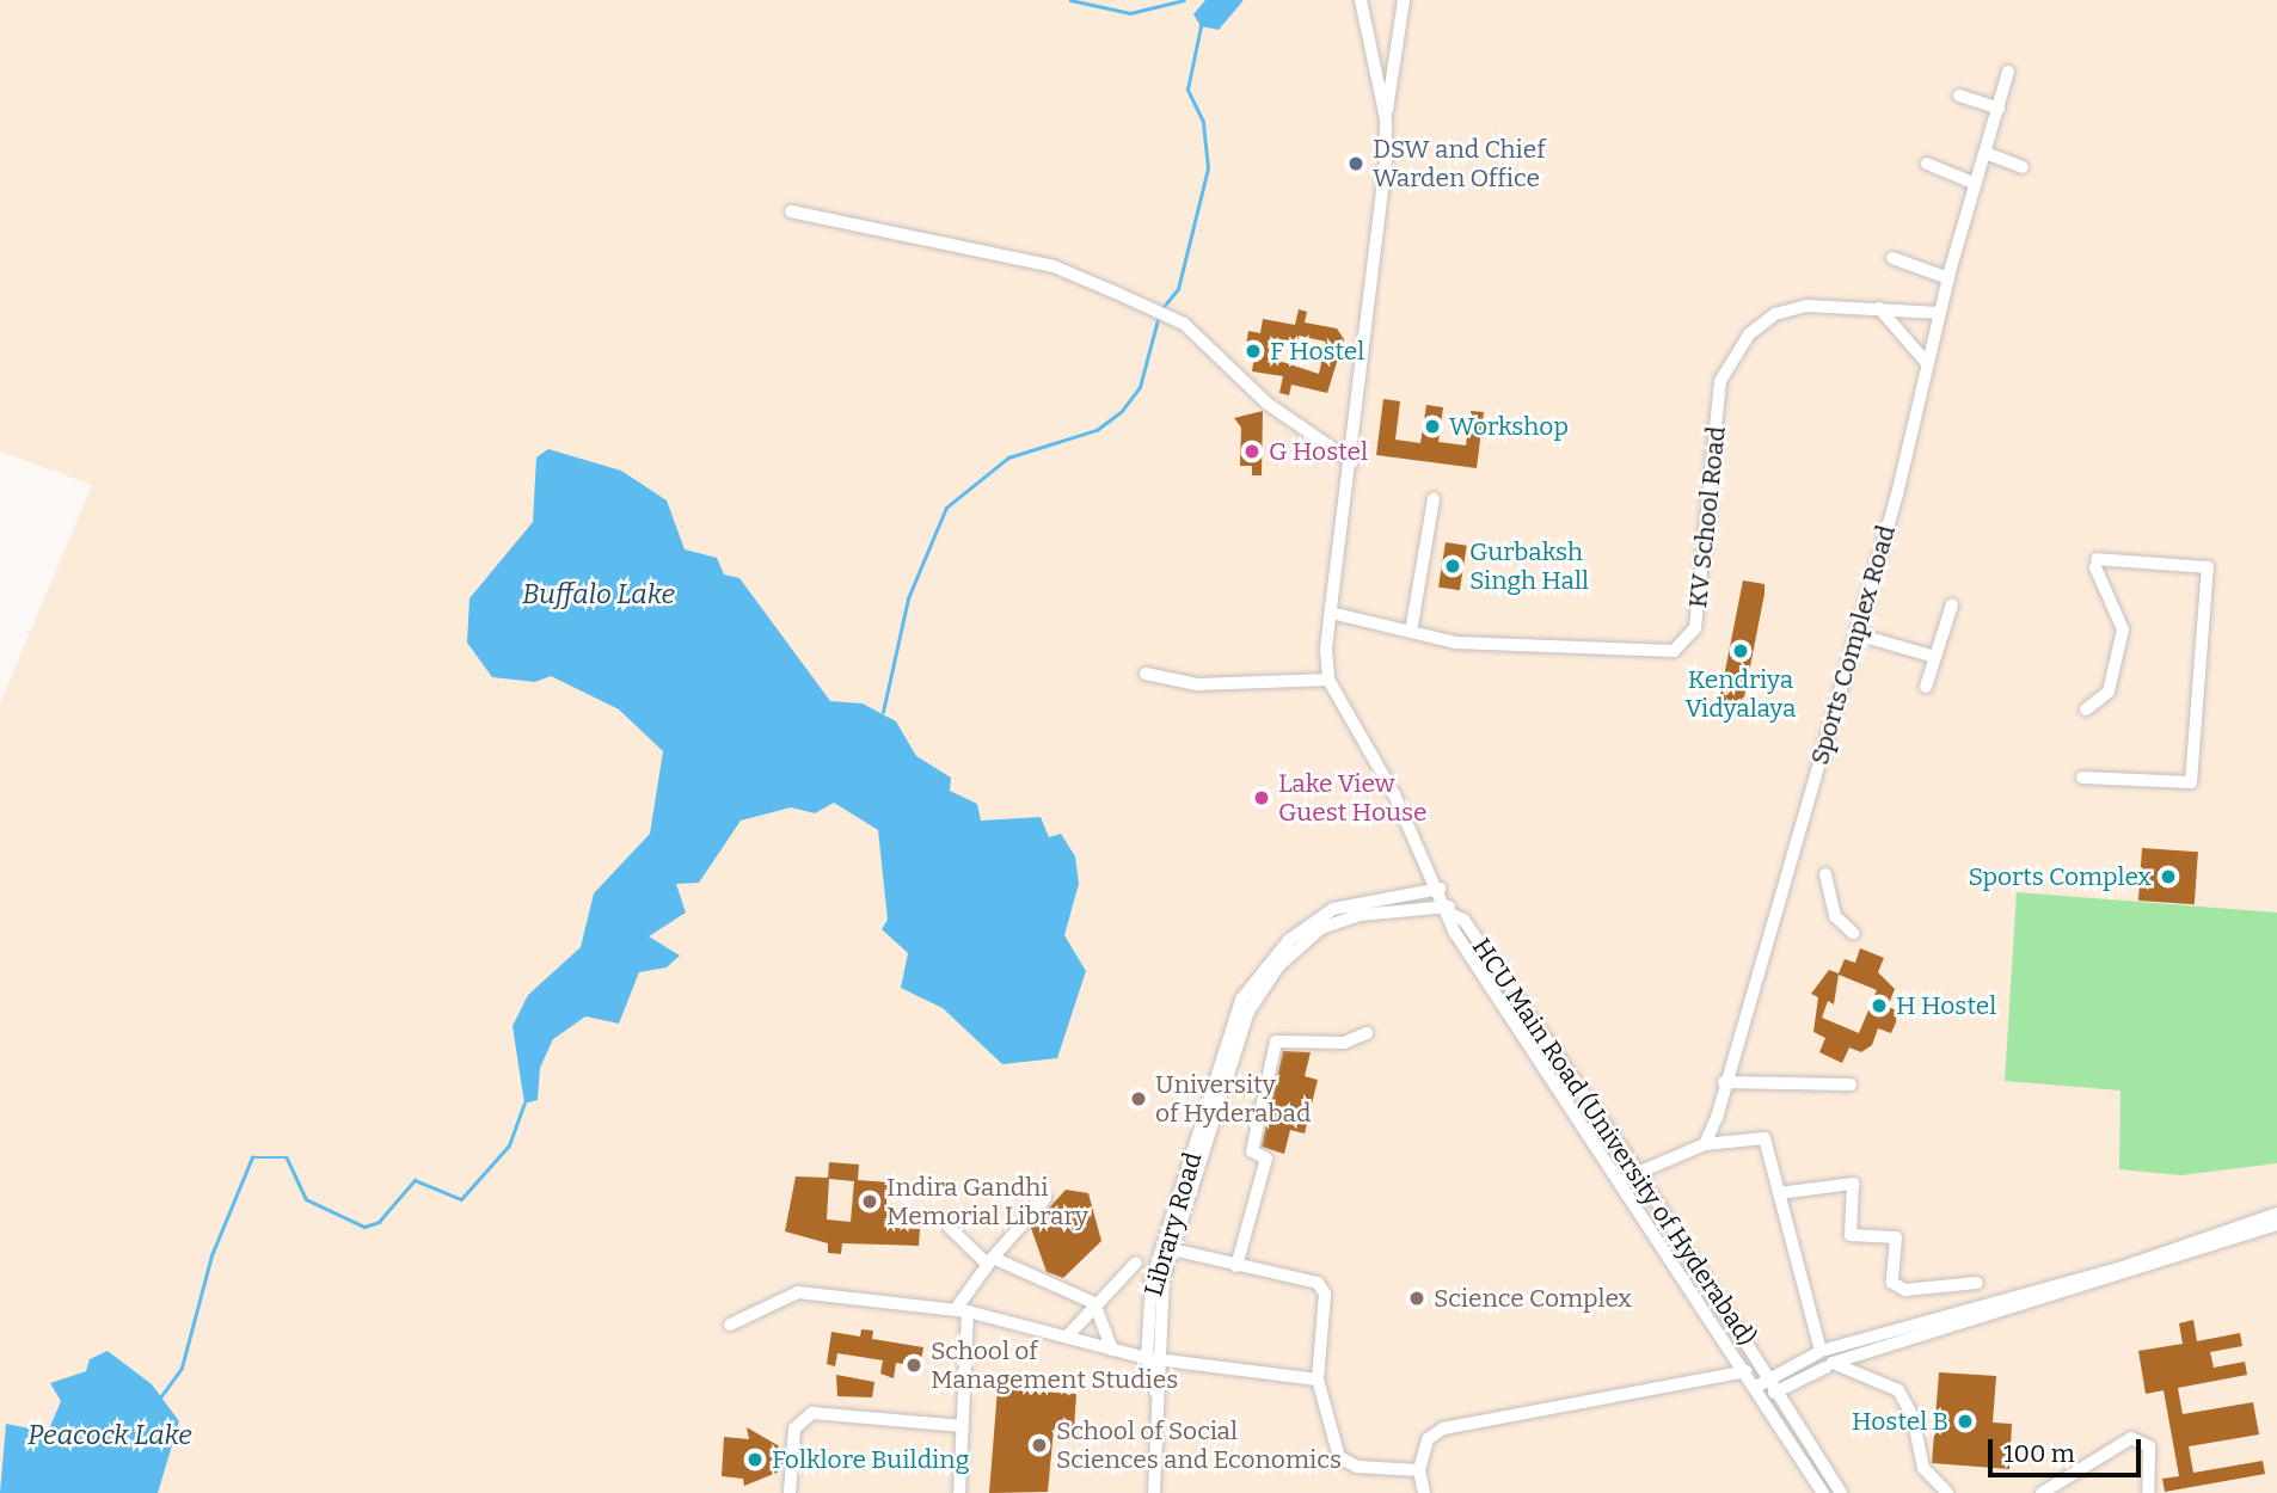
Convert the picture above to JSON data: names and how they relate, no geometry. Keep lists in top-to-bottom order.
{
  "streets": {
    "street": [
      "KV School Road",
      "Sports Complex Road",
      "HCU Main Road (University of Hyderabad)",
      "Library Road"
    ]
  },
  "crossings": [
    ["KV School Road", "Sports Complex Road"]
  ],
  "water": ["Buffalo Lake", "Peacock Lake"],
  "places": [
    "DSW and Chief Warden Office",
    "F Hostel",
    "Workshop",
    "G Hostel",
    "Gurbaksh Singh Hall",
    "Kendriya Vidyalaya",
    "Lake View Guest House",
    "Sports Complex",
    "H Hostel",
    "University of Hyderabad",
    "Indira Gandhi Memorial Library",
    "Science Complex",
    "School of Management Studies",
    "Hostel B",
    "School of Social Sciences and Economics",
    "Folklore Building"
  ],
  "scale_bar": "100 m"
}
